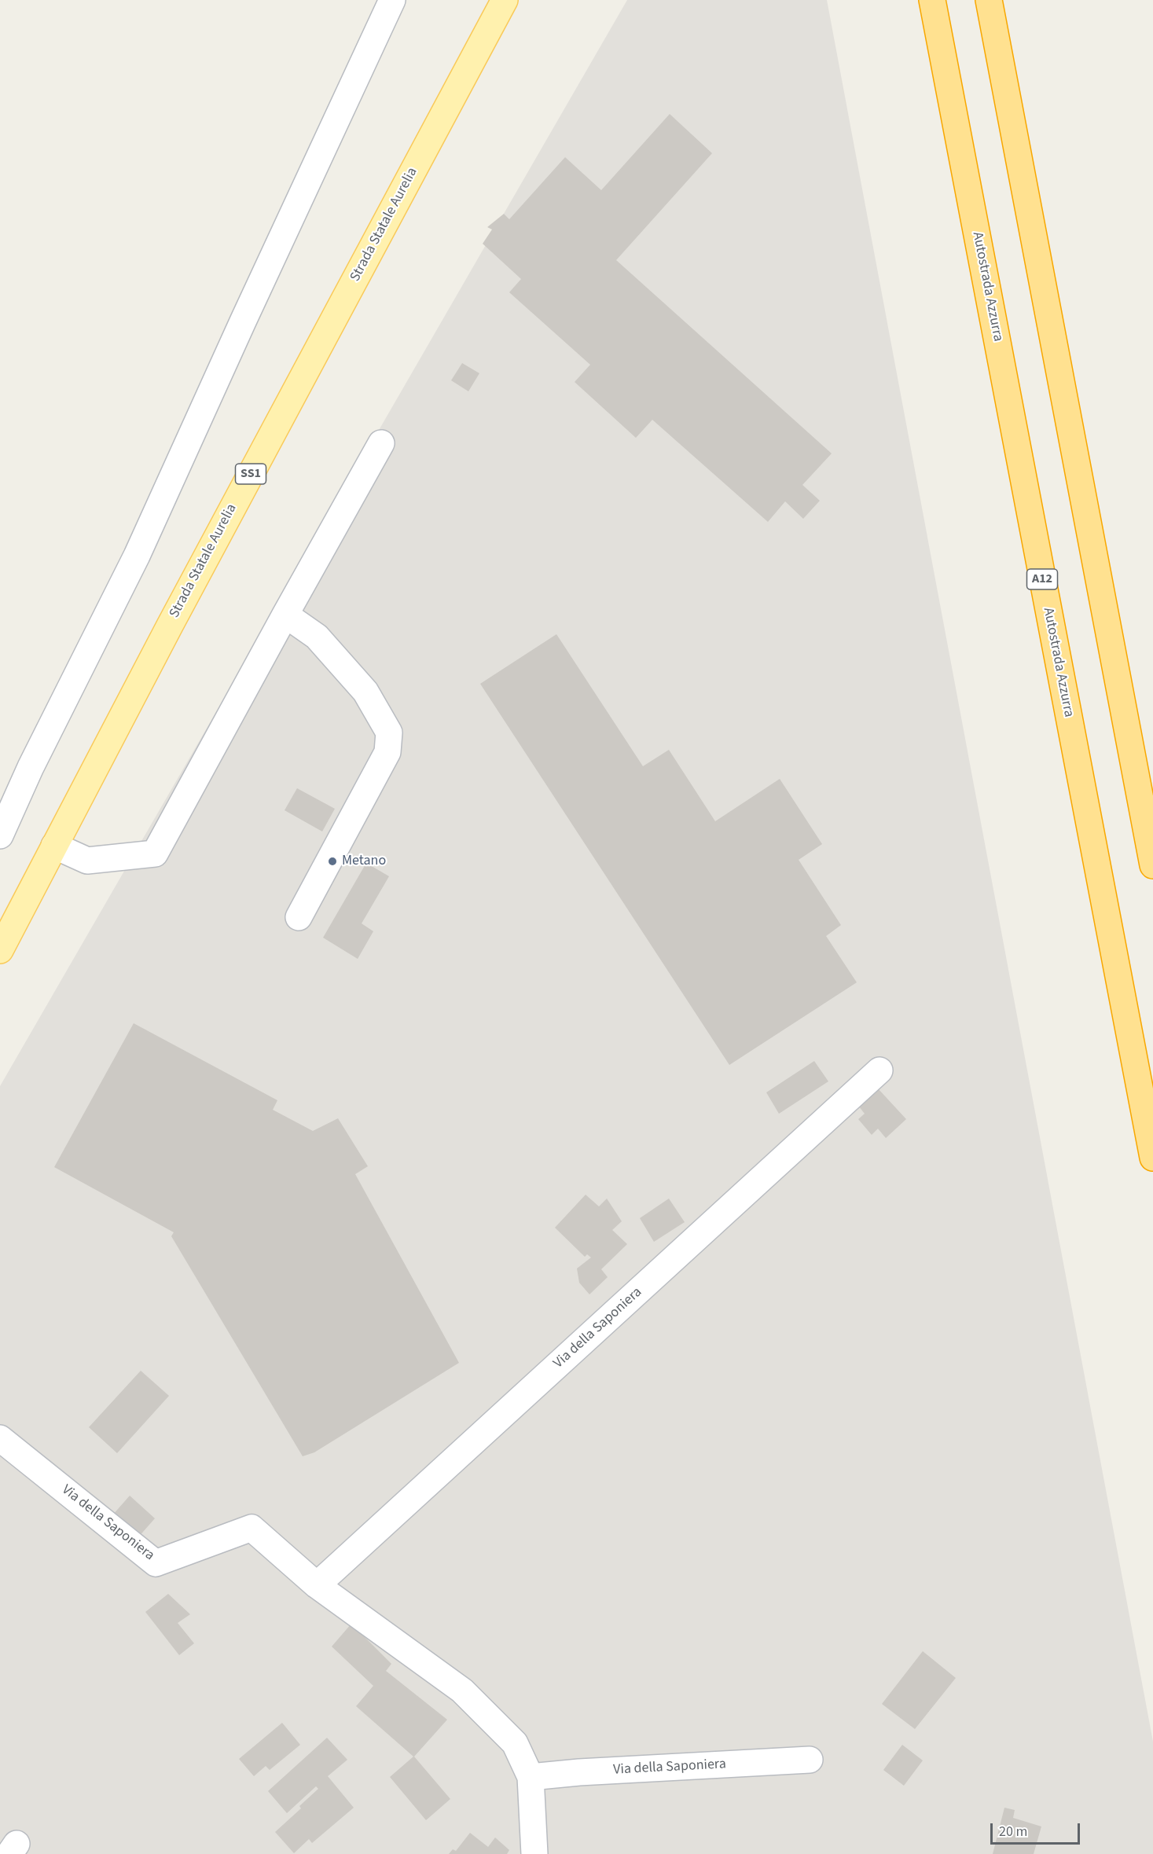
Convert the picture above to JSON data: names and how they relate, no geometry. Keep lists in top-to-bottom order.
{
  "streets": {
    "highway": ["Autostrada Azzurra", "A12"],
    "main road": ["Strada Statale Aurelia", "SS1"],
    "street": ["Via della Saponiera"]
  },
  "places": ["Metano"],
  "scale_bar": "20 m"
}
